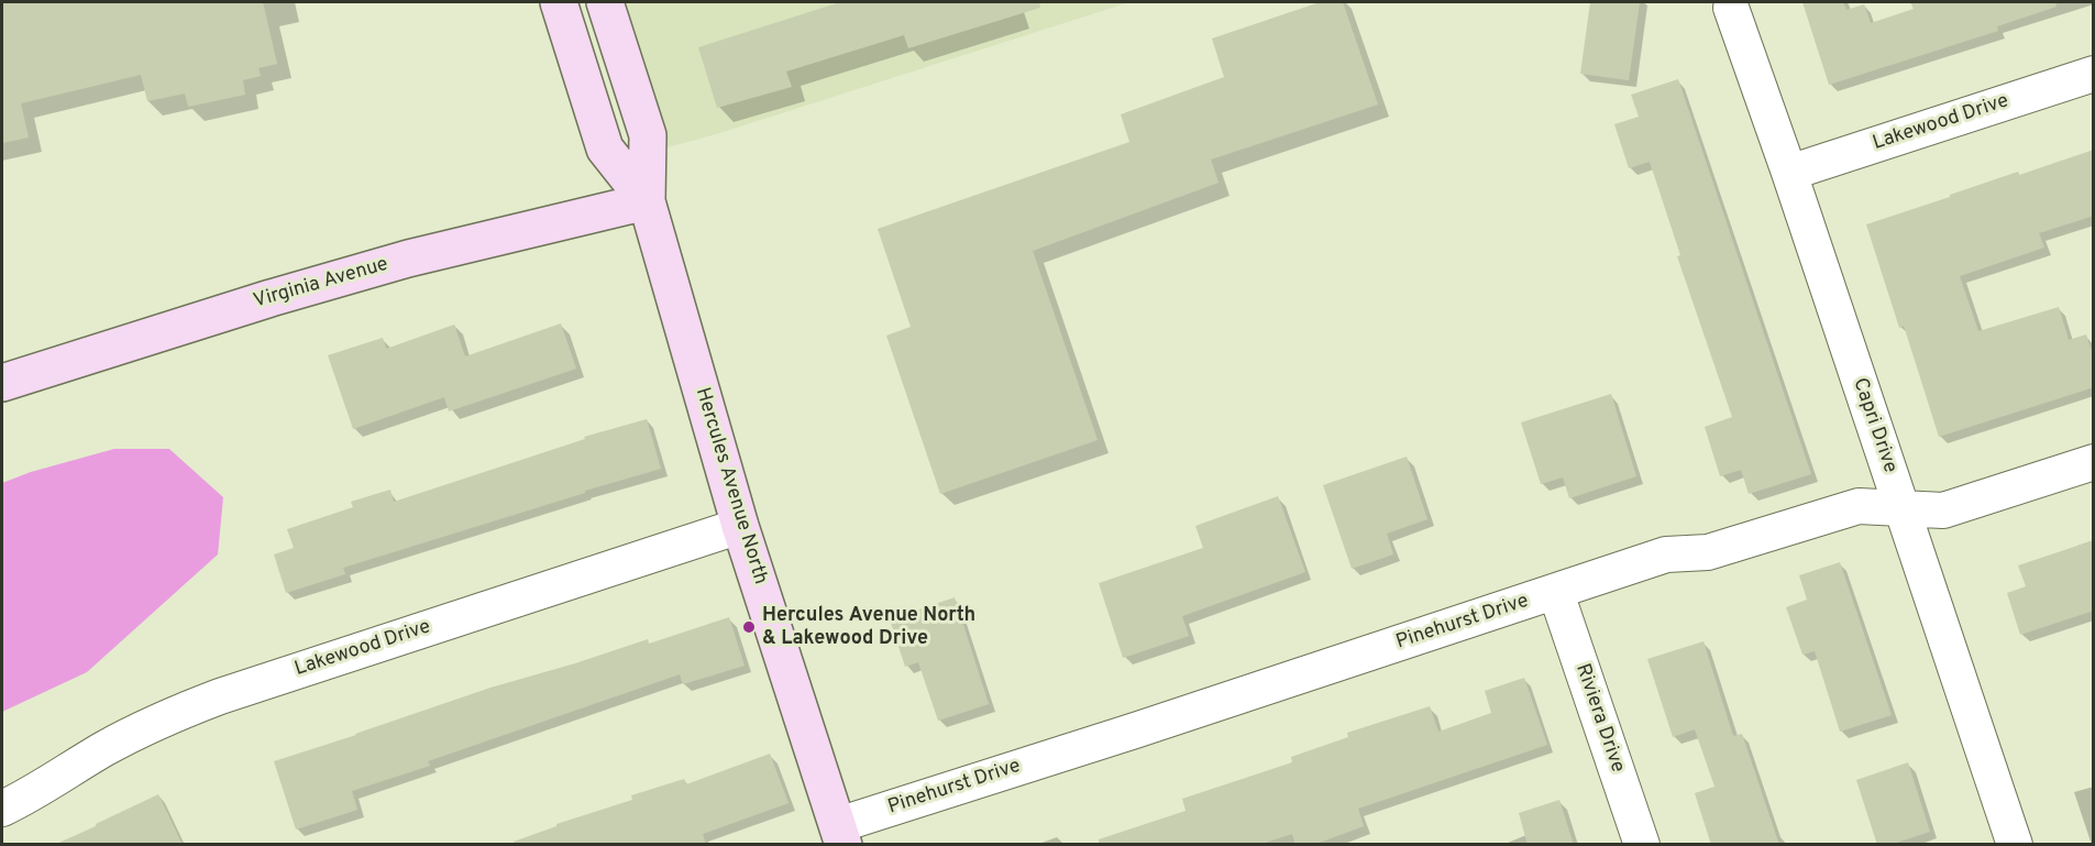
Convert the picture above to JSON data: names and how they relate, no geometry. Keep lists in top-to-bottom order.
{
  "streets": {
    "street": [
      "Lakewood Drive",
      "Virginia Avenue",
      "Capri Drive",
      "Hercules Avenue North",
      "Pinehurst Drive",
      "Riviera Drive"
    ]
  },
  "crossings": [
    ["Lakewood Drive", "Capri Drive"],
    ["Lakewood Drive", "Hercules Avenue North"],
    ["Virginia Avenue", "Hercules Avenue North"],
    ["Capri Drive", "Pinehurst Drive"],
    ["Hercules Avenue North", "Pinehurst Drive"],
    ["Pinehurst Drive", "Riviera Drive"]
  ],
  "places": ["Hercules Avenue North & Lakewood Drive"]
}
